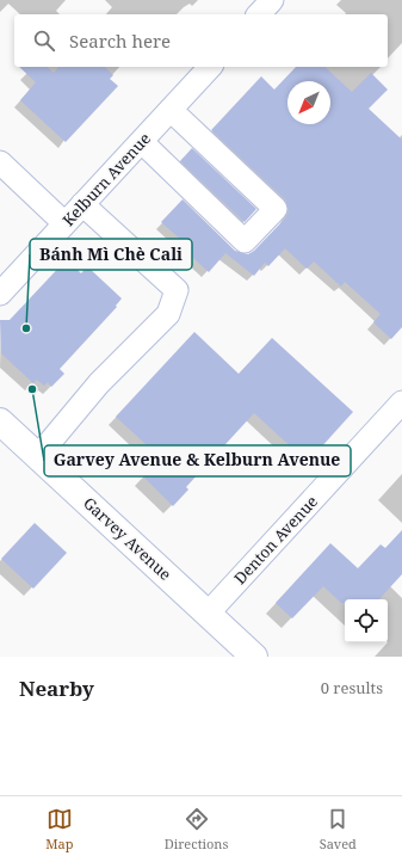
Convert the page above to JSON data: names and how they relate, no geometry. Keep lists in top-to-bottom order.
{
  "streets": {
    "main road": ["Garvey Avenue"],
    "street": ["Kelburn Avenue", "Denton Avenue"]
  },
  "crossings": [
    ["Garvey Avenue", "Denton Avenue"]
  ],
  "places": ["Bánh Mì Chè Cali", "Garvey Avenue & Kelburn Avenue"],
  "north": "bottom left",
  "page": {
    "search": "Search here",
    "heading": ["Nearby", "0 results"],
    "nav": ["Map", "Directions", "Saved"]
  }
}
